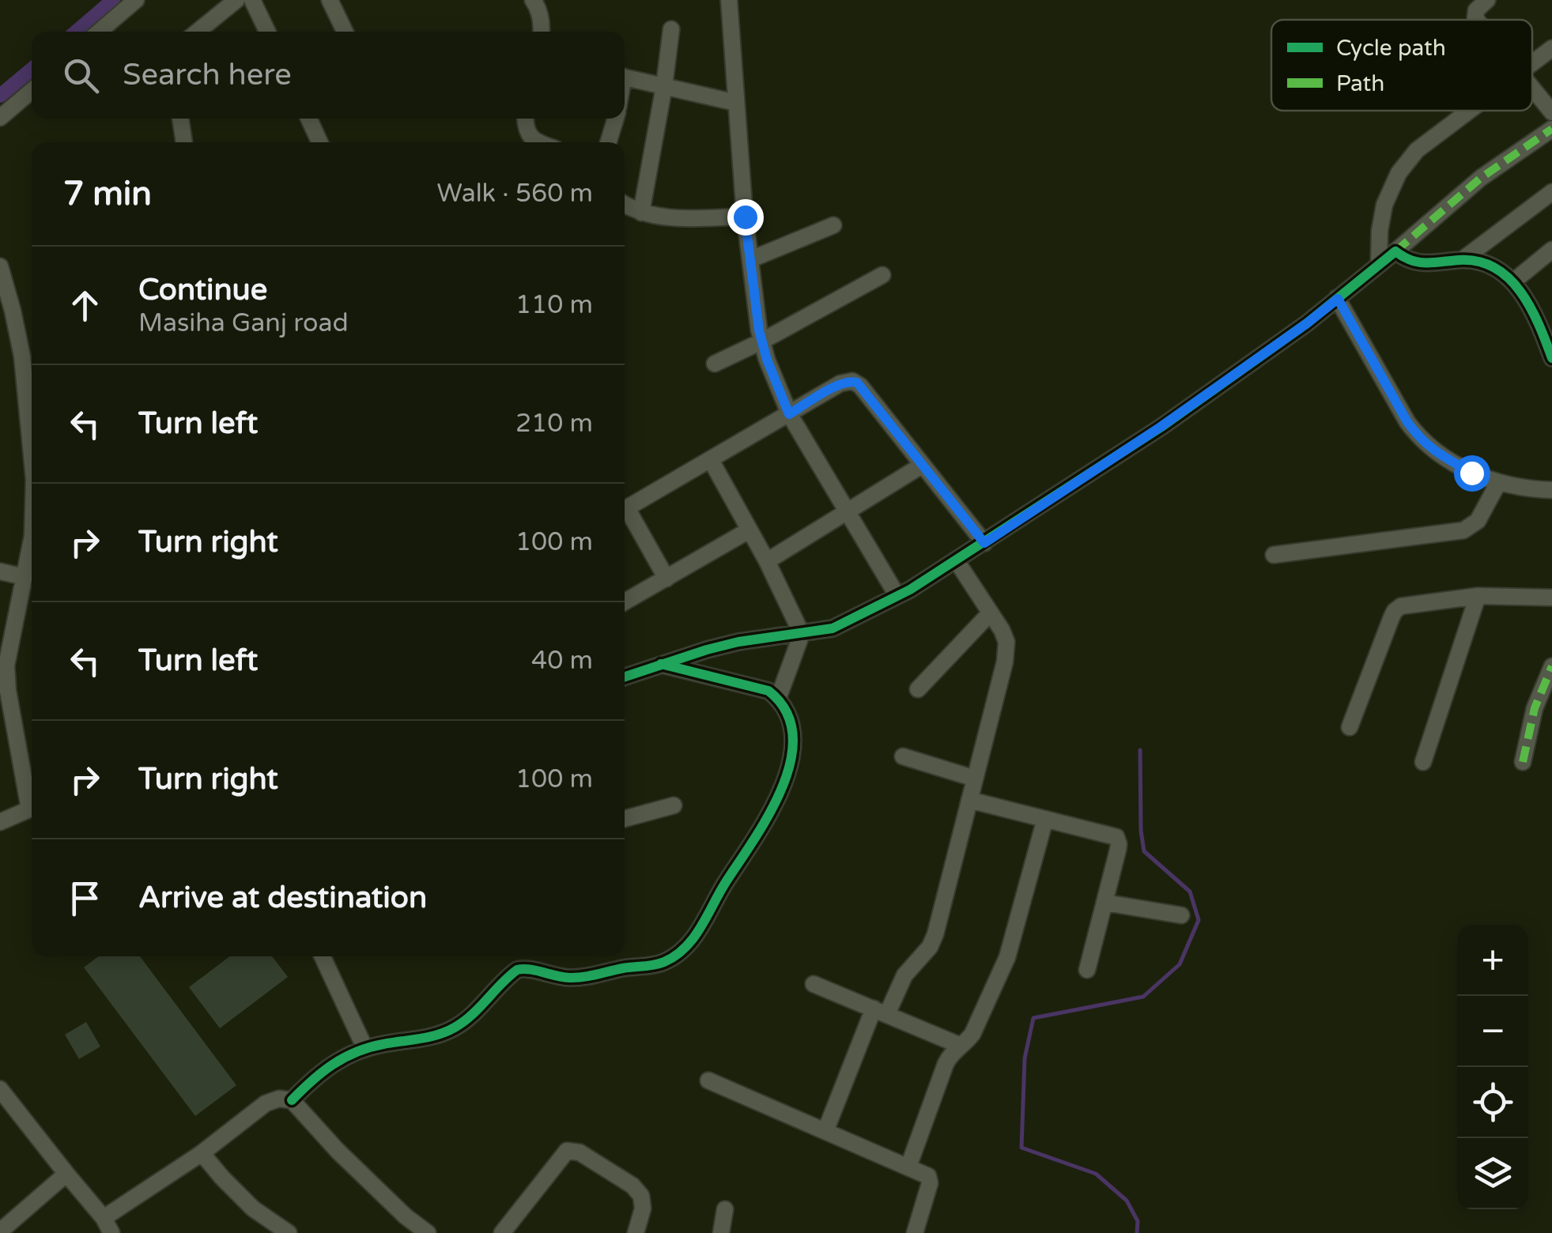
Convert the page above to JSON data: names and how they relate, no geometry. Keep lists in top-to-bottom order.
{
  "legend": ["Cycle path", "Path"],
  "page": {
    "search": "Search here",
    "heading": ["7 min", "Walk · 560 m"],
    "list": [
      ["Continue", "Masiha Ganj road", "110 m"],
      ["Turn left", "210 m"],
      ["Turn right", "100 m"],
      ["Turn left", "40 m"],
      ["Turn right", "100 m"],
      "Arrive at destination"
    ],
    "map_buttons": ["+", "−"]
  }
}
